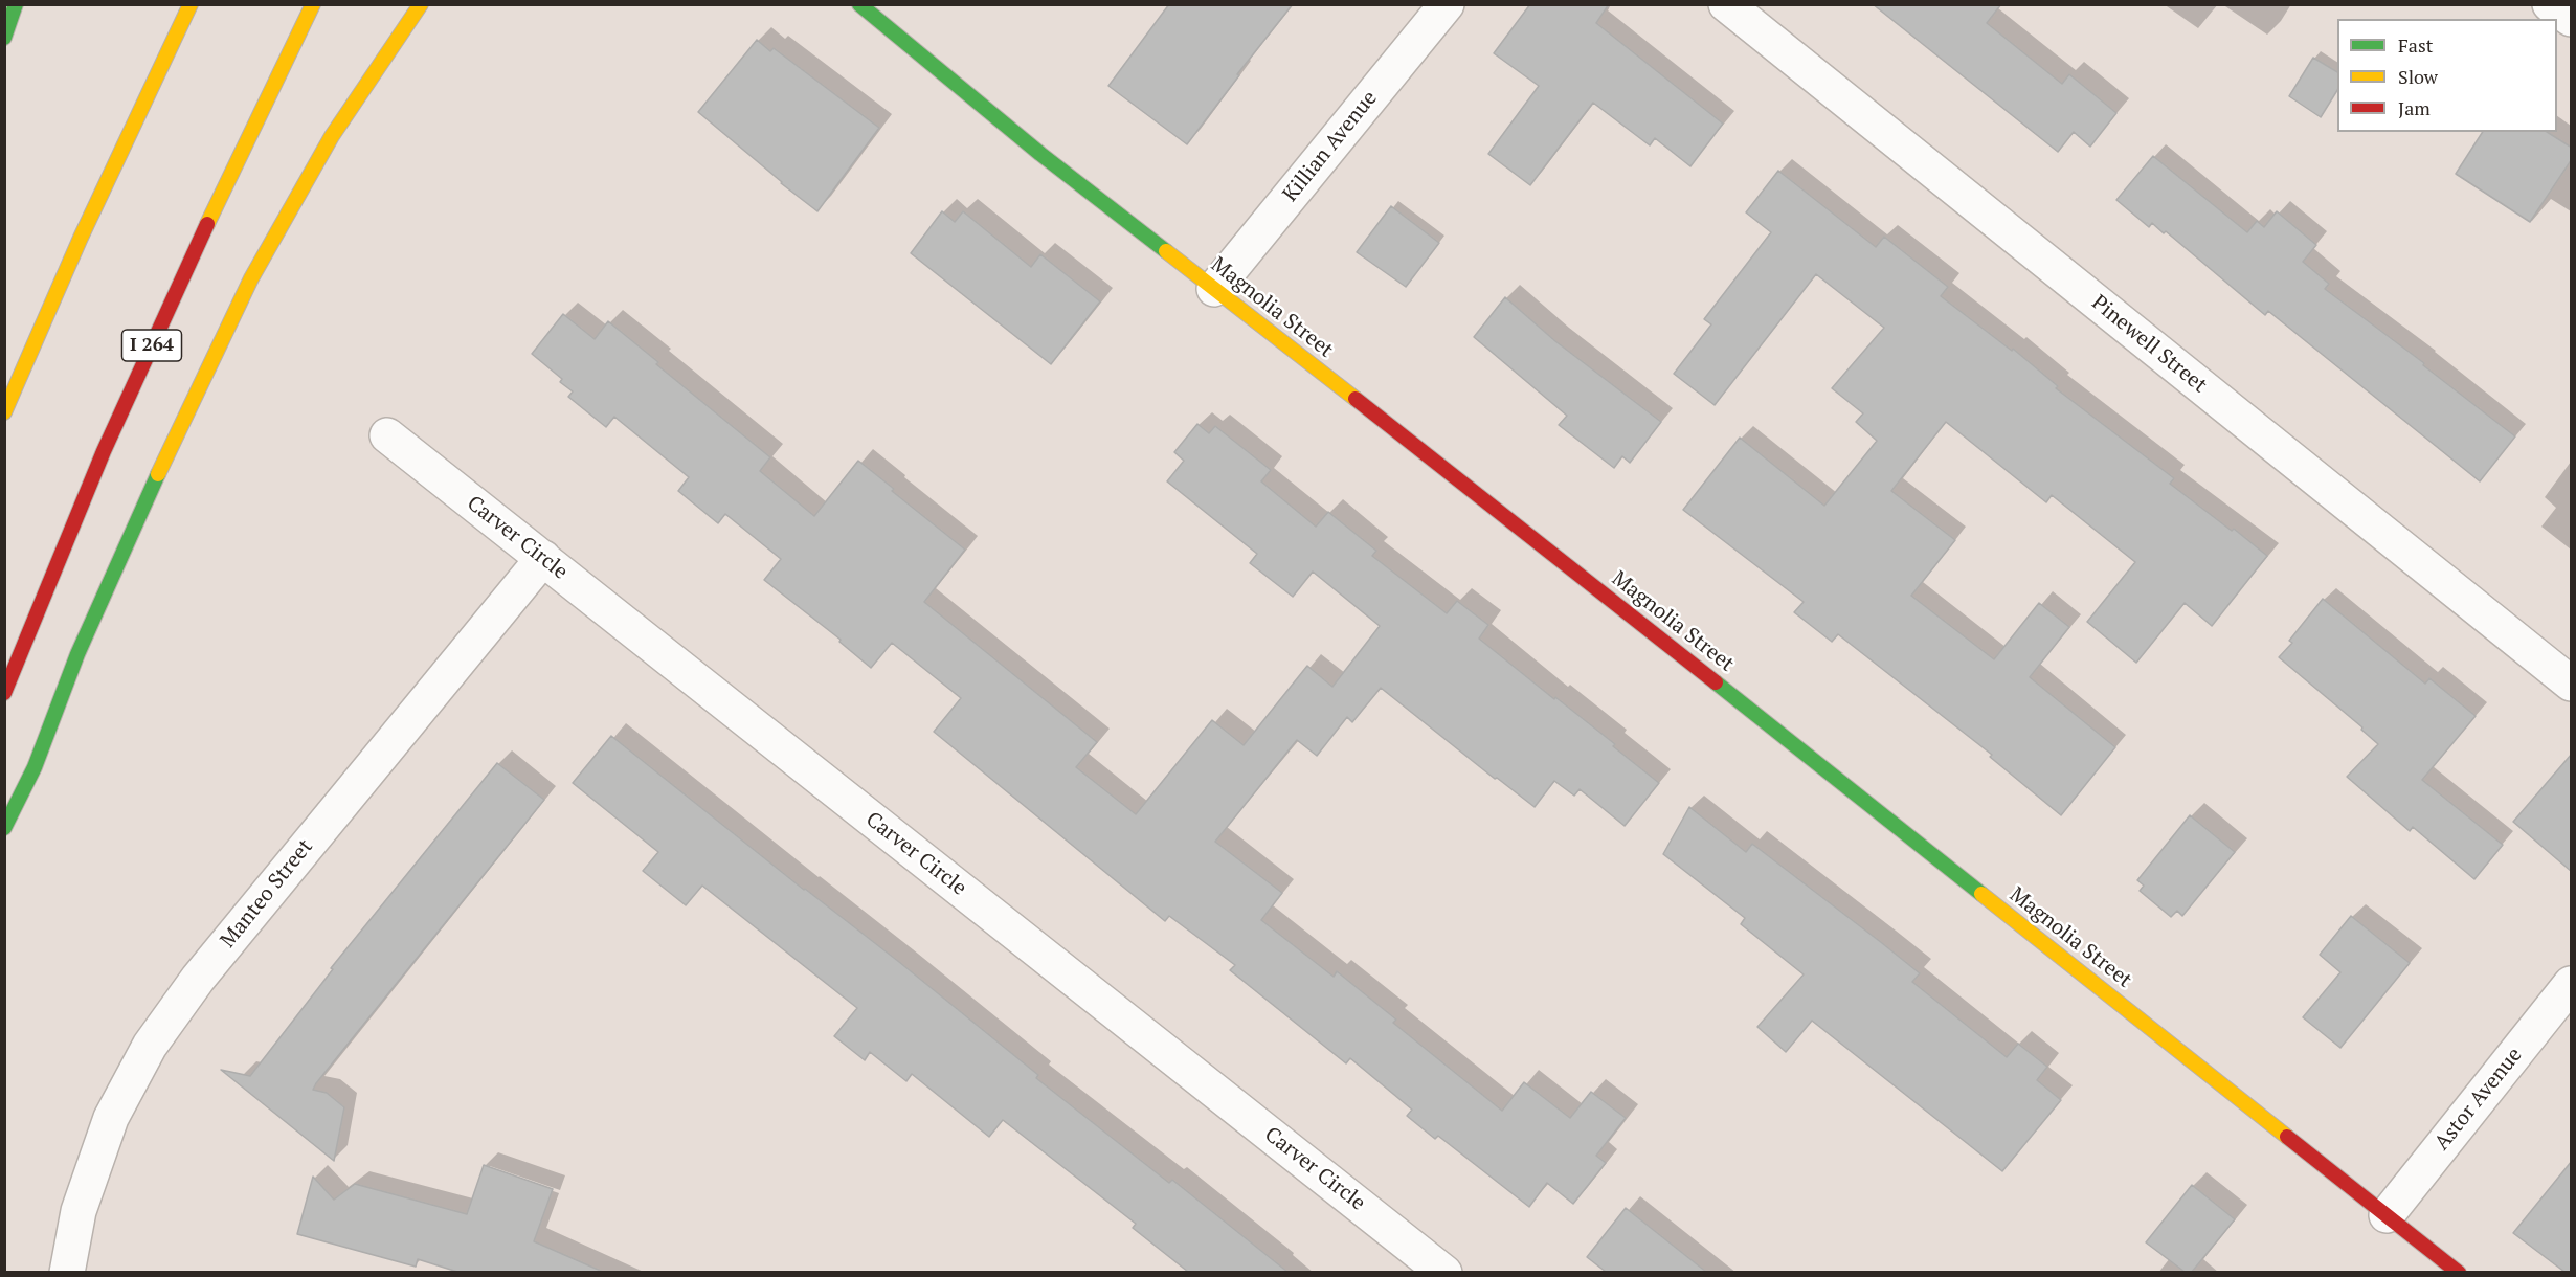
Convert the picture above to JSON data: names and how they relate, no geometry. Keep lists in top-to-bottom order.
{
  "streets": {
    "main road": ["Magnolia Street", "I 264"],
    "street": [
      "Killian Avenue",
      "Pinewell Street",
      "Carver Circle",
      "Manteo Street",
      "Astor Avenue"
    ]
  },
  "crossings": [
    ["Killian Avenue", "Magnolia Street"],
    ["Magnolia Street", "Astor Avenue"],
    ["Carver Circle", "Manteo Street"]
  ],
  "legend": ["Fast", "Slow", "Jam"]
}
